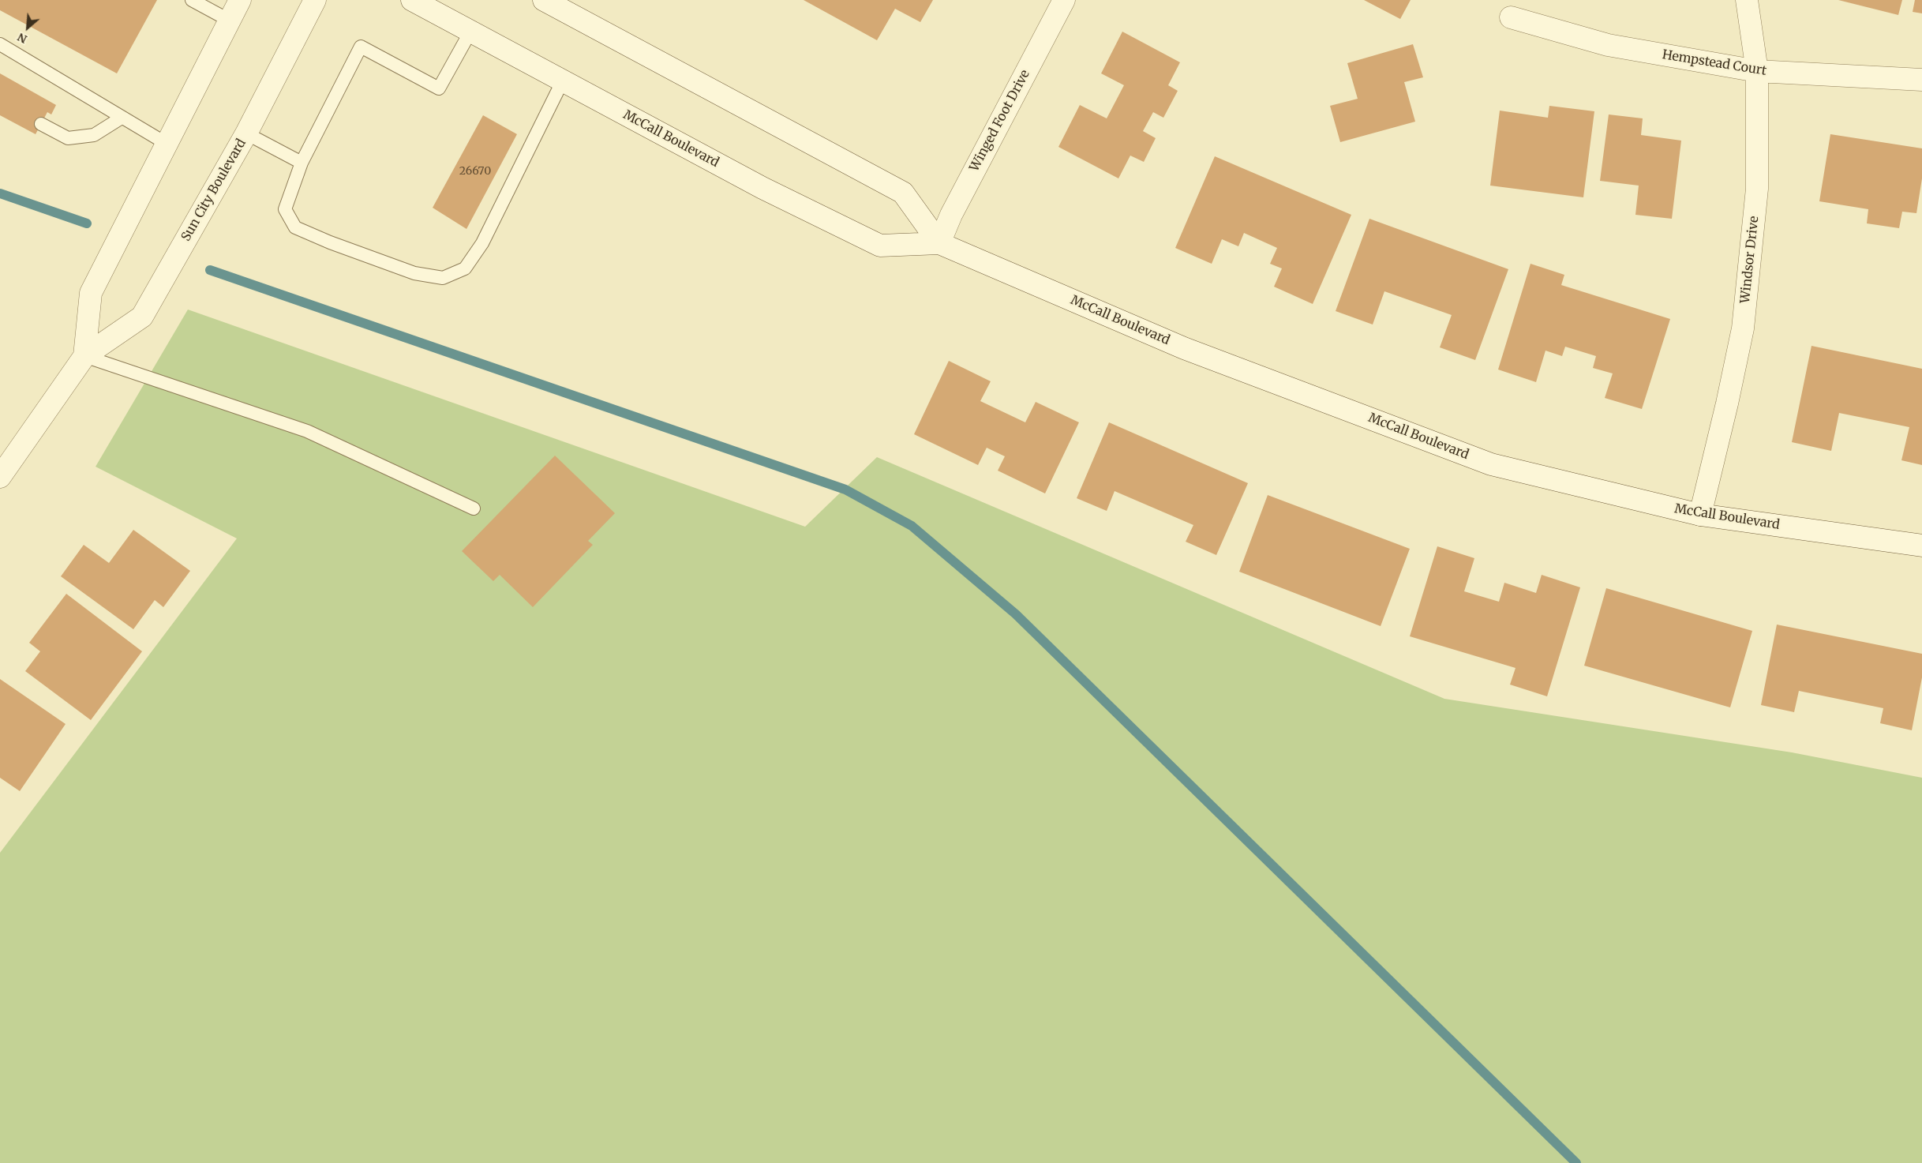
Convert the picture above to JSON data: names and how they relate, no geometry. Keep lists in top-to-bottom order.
{
  "streets": {
    "street": [
      "Hempstead Court",
      "Winged Foot Drive",
      "McCall Boulevard",
      "Sun City Boulevard",
      "Windsor Drive"
    ]
  },
  "crossings": [
    ["Hempstead Court", "Windsor Drive"],
    ["Winged Foot Drive", "McCall Boulevard"],
    ["McCall Boulevard", "Windsor Drive"]
  ],
  "house_numbers": ["26670"],
  "north": "bottom left"
}
